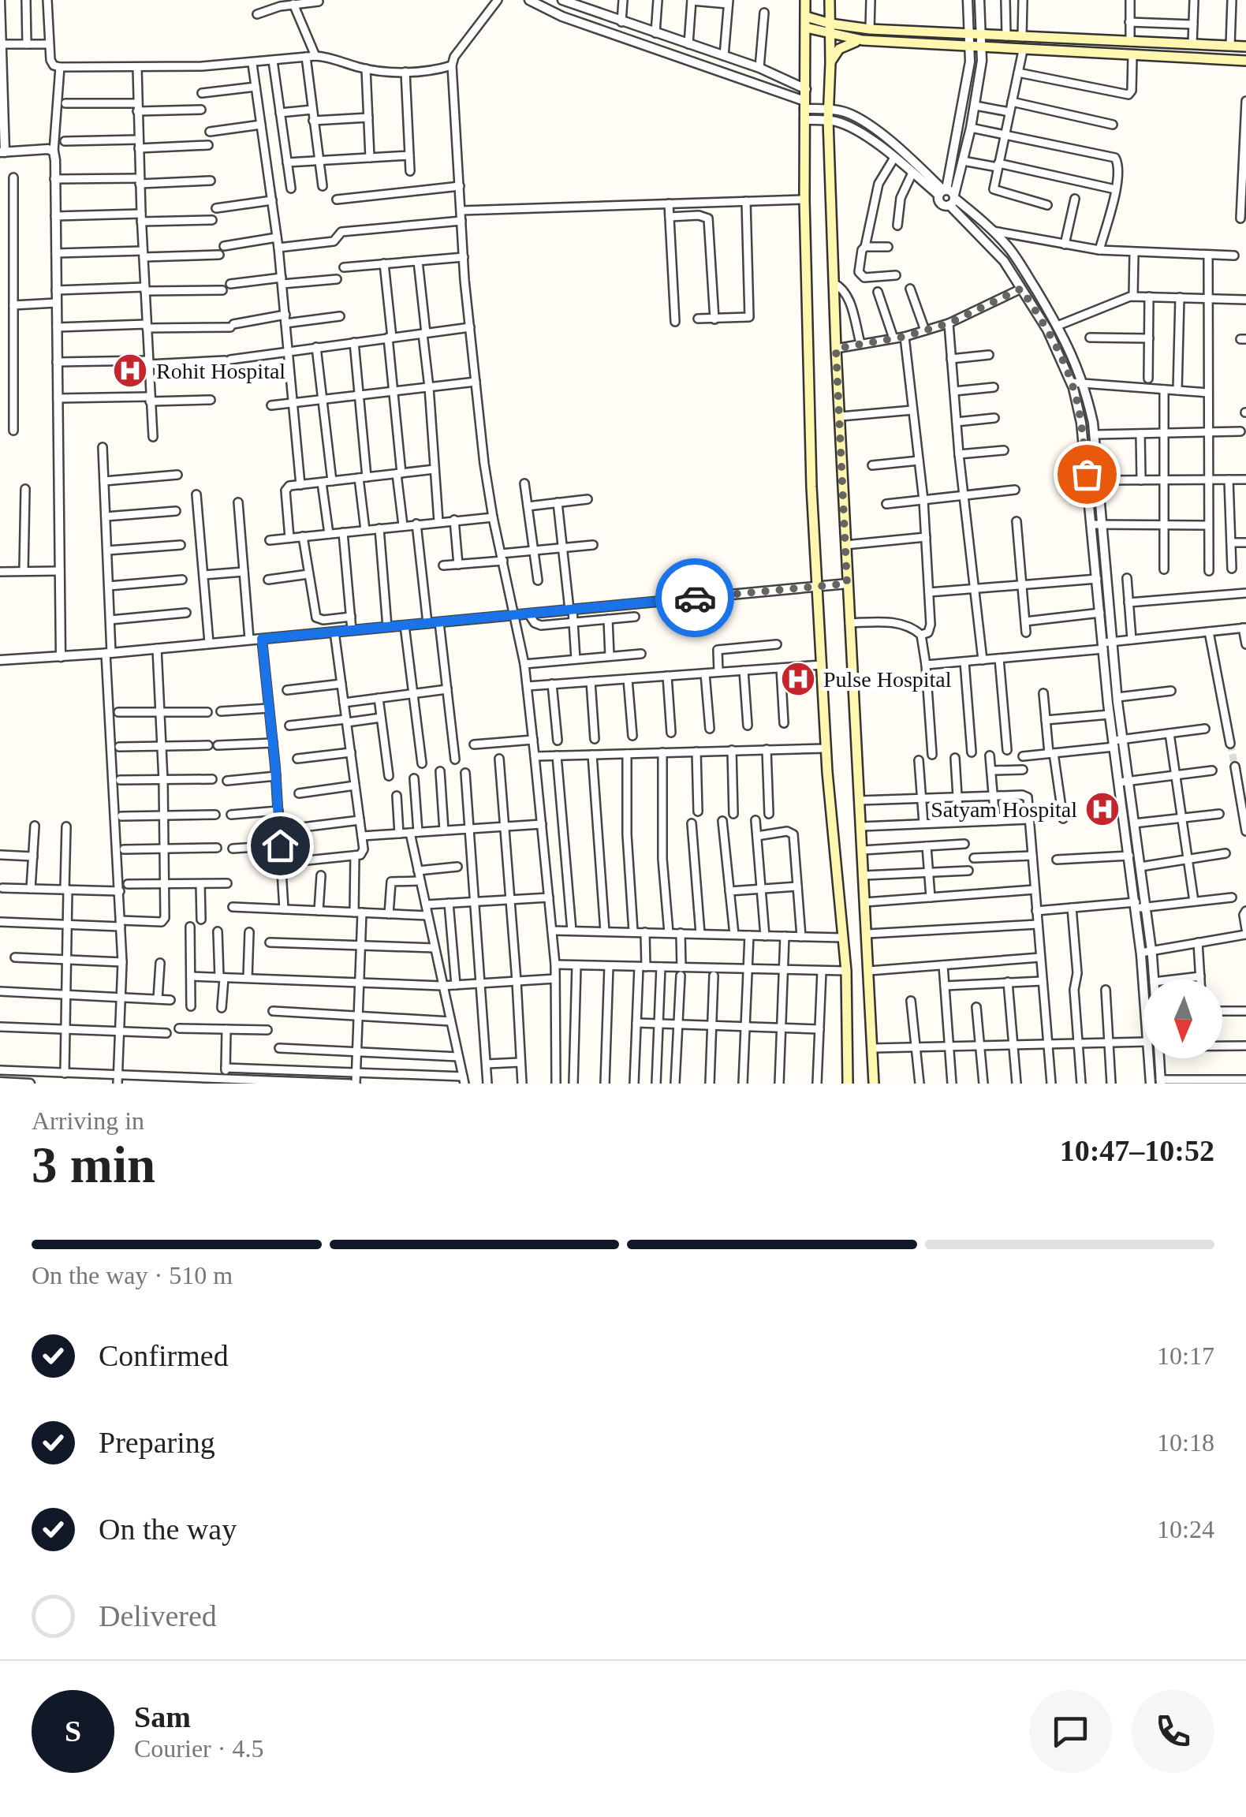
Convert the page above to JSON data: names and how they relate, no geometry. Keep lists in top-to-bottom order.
{
  "places": {
    "hospital": ["Rohit Hospital", "Pulse Hospital", "Satyam Hospital"]
  },
  "north": "bottom",
  "page": {
    "heading": ["3 min", "Arriving in", "10:47–10:52"],
    "panel": ["Sam", "Courier · 4.5"],
    "bar": "On the way · 510 m",
    "list": [
      ["Confirmed", "10:17"],
      ["Preparing", "10:18"],
      ["On the way", "10:24"],
      "Delivered"
    ],
    "round": "S"
  }
}
